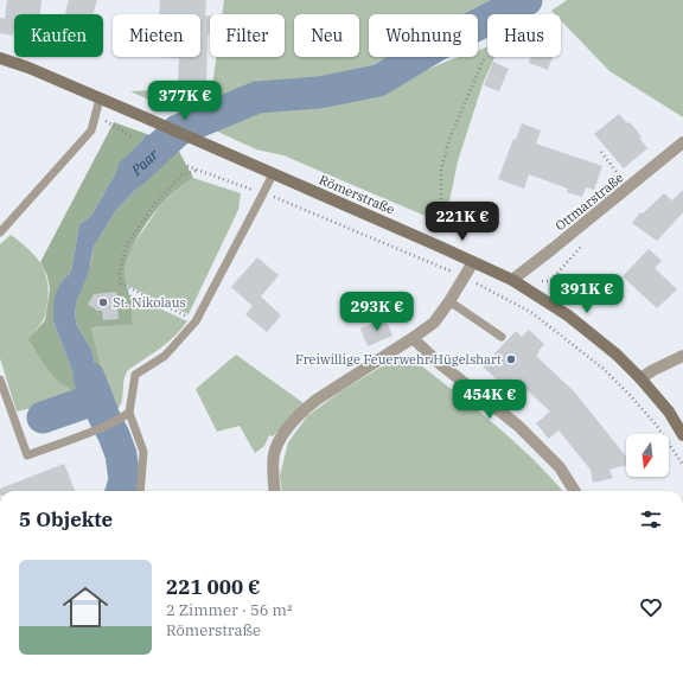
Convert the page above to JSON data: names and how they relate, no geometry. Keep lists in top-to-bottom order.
{
  "streets": {
    "main road": ["Römerstraße"],
    "street": ["Ottmarstraße"]
  },
  "crossings": [
    ["Römerstraße", "Ottmarstraße"]
  ],
  "water": ["Paar"],
  "places": ["St. Nikolaus", "Freiwillige Feuerwehr Hügelshart"],
  "north": "bottom",
  "page": {
    "chip": [
      "Kaufen",
      "Mieten",
      "Filter",
      "Neu",
      "Wohnung",
      "Haus"
    ],
    "price": [
      "377K €",
      "221K €",
      "391K €",
      "293K €",
      "454K €"
    ],
    "heading": "5 Objekte",
    "list": [
      {
        "name": "221 000 €",
        "note": "2 Zimmer · 56 m² · Römerstraße"
      }
    ]
  }
}
